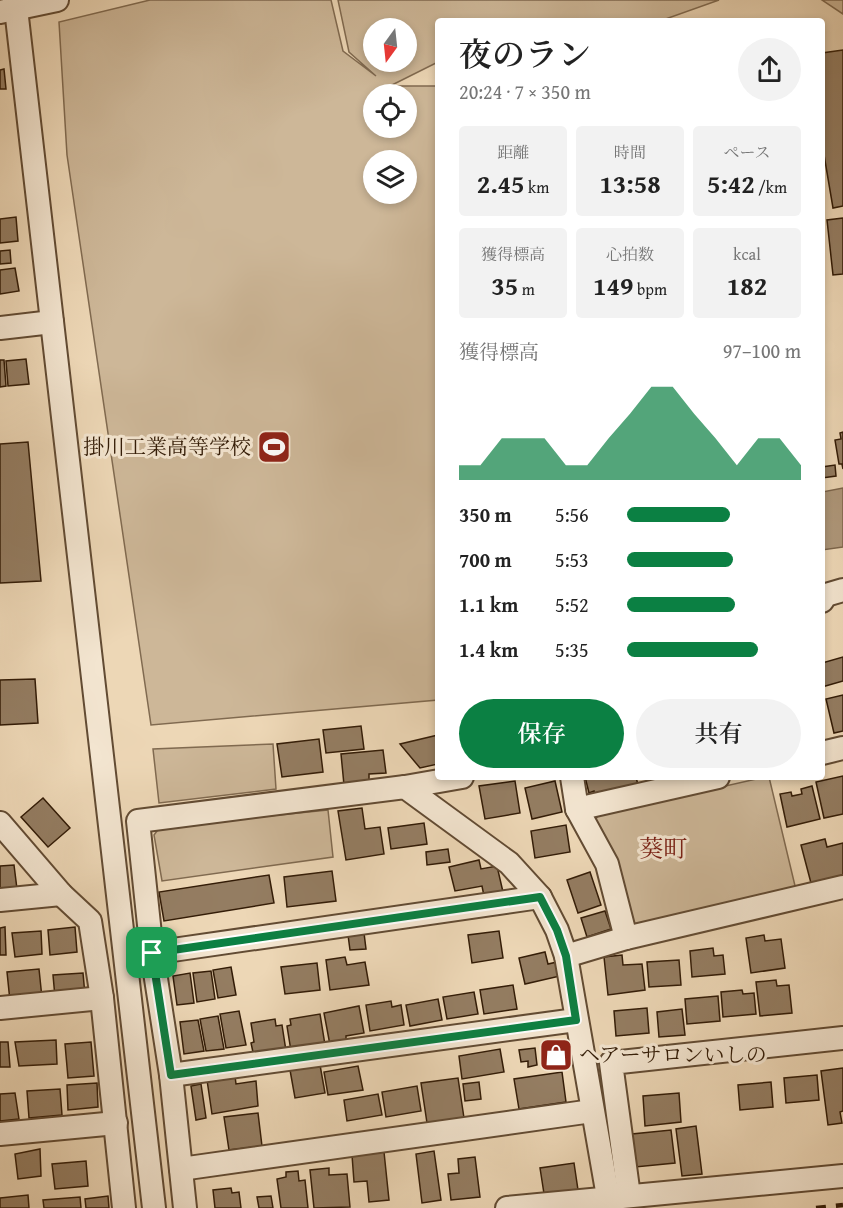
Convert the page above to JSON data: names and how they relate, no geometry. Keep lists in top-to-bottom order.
{
  "districts": ["葵町"],
  "places": {
    "sports": ["掛川工業高等学校"],
    "shop": ["ヘアーサロンいしの"]
  },
  "north": "bottom",
  "page": {
    "heading": ["夜のラン", "20:24 · 7 × 350 m"],
    "stats": [
      ["距離", "2.45 km"],
      ["時間", "13:58"],
      ["ペース", "5:42 /km"],
      ["獲得標高", "35 m"],
      ["心拍数", "149 bpm"],
      ["kcal", "182"]
    ],
    "chart": ["獲得標高", "97–100 m"],
    "list": [
      {
        "name": "350 m",
        "note": "5:56"
      },
      {
        "name": "700 m",
        "note": "5:53"
      },
      {
        "name": "1.1 km",
        "note": "5:52"
      },
      {
        "name": "1.4 km",
        "note": "5:35"
      }
    ],
    "buttons": ["保存", "共有"]
  }
}
